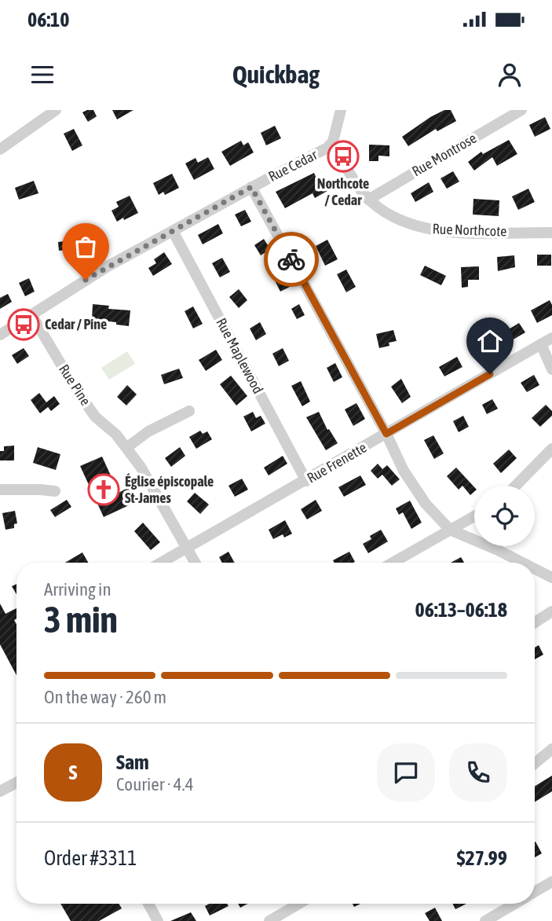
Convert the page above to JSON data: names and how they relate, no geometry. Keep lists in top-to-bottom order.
{
  "streets": {
    "street": [
      "Rue Montrose",
      "Rue Cedar",
      "Rue Northcote",
      "Rue Maplewood",
      "Rue Pine",
      "Rue Frenette"
    ]
  },
  "crossings": [
    ["Rue Montrose", "Rue Northcote"],
    ["Rue Cedar", "Rue Northcote"],
    ["Rue Cedar", "Rue Maplewood"],
    ["Rue Cedar", "Rue Pine"],
    ["Rue Maplewood", "Rue Frenette"],
    ["Rue Pine", "Rue Frenette"]
  ],
  "places": {
    "bus stop": ["Northcote / Cedar", "Cedar / Pine"],
    "church": ["Église épiscopale St-James"]
  },
  "page": {
    "status": "06:10",
    "header": "Quickbag",
    "heading": ["3 min", "Arriving in", "06:13–06:18"],
    "panel": [
      "Sam",
      "Courier · 4.4",
      "Order #3311",
      "$27.99"
    ],
    "bar": "On the way · 260 m",
    "round": "S"
  }
}
